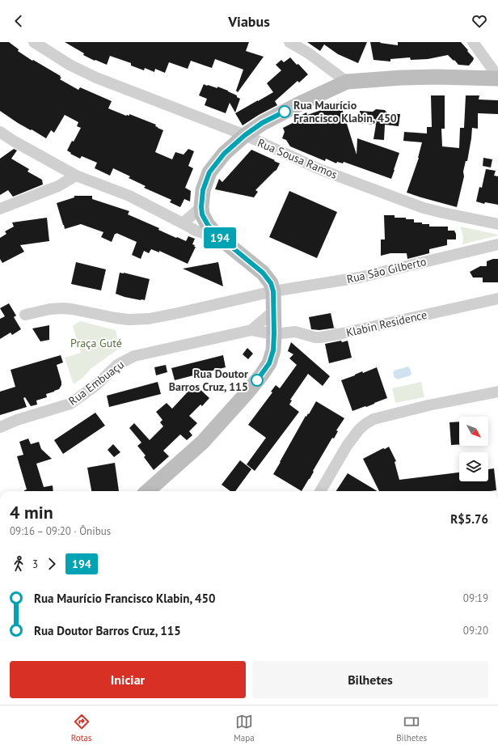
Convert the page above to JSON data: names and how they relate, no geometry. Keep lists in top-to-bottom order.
{
  "streets": {
    "street": [
      "Rua Sousa Ramos",
      "Rua São Gilberto",
      "Klabin Residence",
      "Rua Embuaçu"
    ]
  },
  "crossings": [
    ["Klabin Residence", "Rua Embuaçu"]
  ],
  "parks": ["Praça Guté"],
  "places": ["Rua Maurício Francisco Klabin, 450", "Rua Doutor Barros Cruz, 115"],
  "lines": ["bus line 194"],
  "north": "bottom right",
  "page": {
    "header": "Viabus",
    "on_map": "194",
    "heading": ["4 min", "09:16 – 09:20 · Ônibus", "R$5.76"],
    "legs": ["3", "194"],
    "list": [
      {
        "name": "Rua Maurício Francisco Klabin, 450",
        "value": "09:19"
      },
      {
        "name": "Rua Doutor Barros Cruz, 115",
        "value": "09:20"
      }
    ],
    "buttons": ["Iniciar", "Bilhetes"],
    "tabs": ["Rotas", "Mapa", "Bilhetes"]
  }
}
